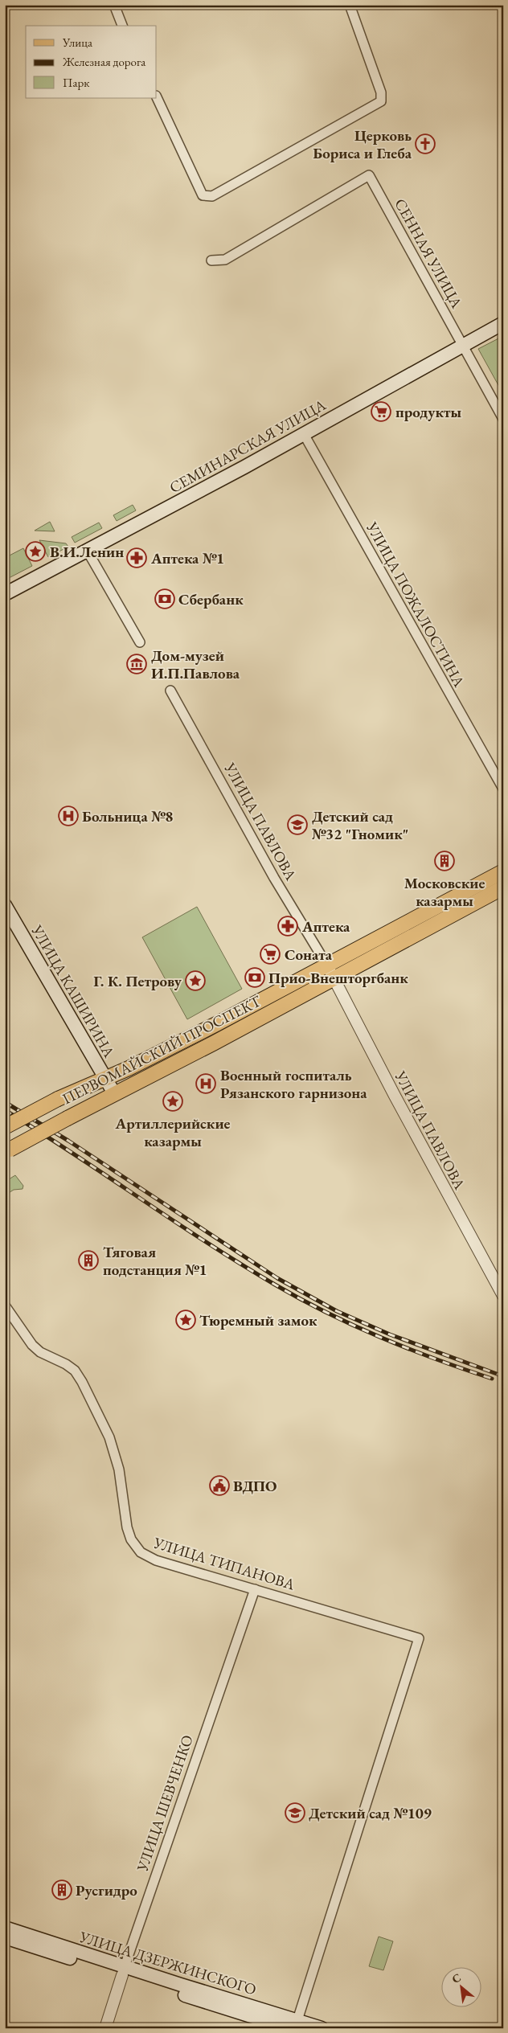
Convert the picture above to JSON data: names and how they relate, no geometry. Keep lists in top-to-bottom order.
{
  "streets": {
    "main road": [
      "СЕМИНАРСКАЯ УЛИЦА",
      "УЛИЦА КАШИРИНА",
      "ПЕРВОМАЙСКИЙ ПРОСПЕКТ",
      "УЛИЦА ДЗЕРЖИНСКОГО"
    ],
    "street": [
      "СЕННАЯ УЛИЦА",
      "УЛИЦА ПОЖАЛОСТИНА",
      "УЛИЦА ПАВЛОВА",
      "УЛИЦА ТИПАНОВА",
      "УЛИЦА ШЕВЧЕНКО"
    ]
  },
  "crossings": [
    ["СЕННАЯ УЛИЦА", "СЕМИНАРСКАЯ УЛИЦА"],
    ["СЕМИНАРСКАЯ УЛИЦА", "УЛИЦА ПОЖАЛОСТИНА"],
    ["УЛИЦА ПАВЛОВА", "ПЕРВОМАЙСКИЙ ПРОСПЕКТ"],
    ["УЛИЦА КАШИРИНА", "ПЕРВОМАЙСКИЙ ПРОСПЕКТ"],
    ["УЛИЦА ТИПАНОВА", "УЛИЦА ШЕВЧЕНКО"],
    ["УЛИЦА ТИПАНОВА", "УЛИЦА ДЗЕРЖИНСКОГО"],
    ["УЛИЦА ШЕВЧЕНКО", "УЛИЦА ДЗЕРЖИНСКОГО"]
  ],
  "places": {
    "church": ["Церковь Бориса и Глеба"],
    "supermarket": ["продукты", "Соната"],
    "place": [
      "В.И.Ленин",
      "Г. К. Петрову",
      "Артиллерийские казармы",
      "Тюремный замок"
    ],
    "pharmacy": ["Аптека №1", "Аптека"],
    "bank": ["Сбербанк", "Прио-Внешторгбанк"],
    "museum": ["Дом-музей И.П.Павлова"],
    "hospital": ["Больница №8", "Военный госпиталь Рязанского гарнизона"],
    "school or university": ["Детский сад №32 \"Гномик\"", "Детский сад №109"],
    "building": ["Московские казармы", "Тяговая подстанция №1", "Русгидро"],
    "public building": ["ВДПО"]
  },
  "legend": ["Улица", "Железная дорога", "Парк"],
  "north": "top left"
}
